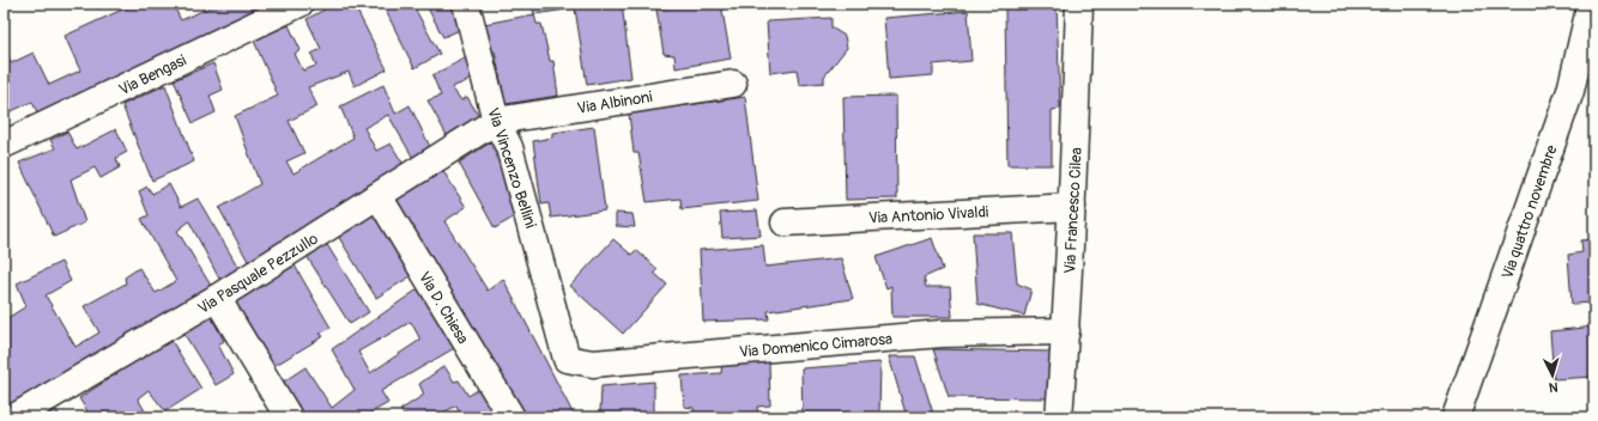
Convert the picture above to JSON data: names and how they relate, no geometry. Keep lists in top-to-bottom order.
{
  "streets": {
    "street": [
      "Via Bengasi",
      "Via Albinoni",
      "Via Vincenzo Bellini",
      "Via Francesco Cilea",
      "Via quattro novembre",
      "Via Antonio Vivaldi",
      "Via Pasquale Pezzullo",
      "Via D. Chiesa",
      "Via Domenico Cimarosa"
    ]
  },
  "crossings": [
    ["Via Albinoni", "Via Vincenzo Bellini"],
    ["Via Albinoni", "Via Pasquale Pezzullo"],
    ["Via Vincenzo Bellini", "Via Pasquale Pezzullo"],
    ["Via Vincenzo Bellini", "Via Domenico Cimarosa"],
    ["Via Francesco Cilea", "Via Antonio Vivaldi"],
    ["Via Francesco Cilea", "Via Domenico Cimarosa"],
    ["Via Pasquale Pezzullo", "Via D. Chiesa"]
  ],
  "north": "bottom"
}
